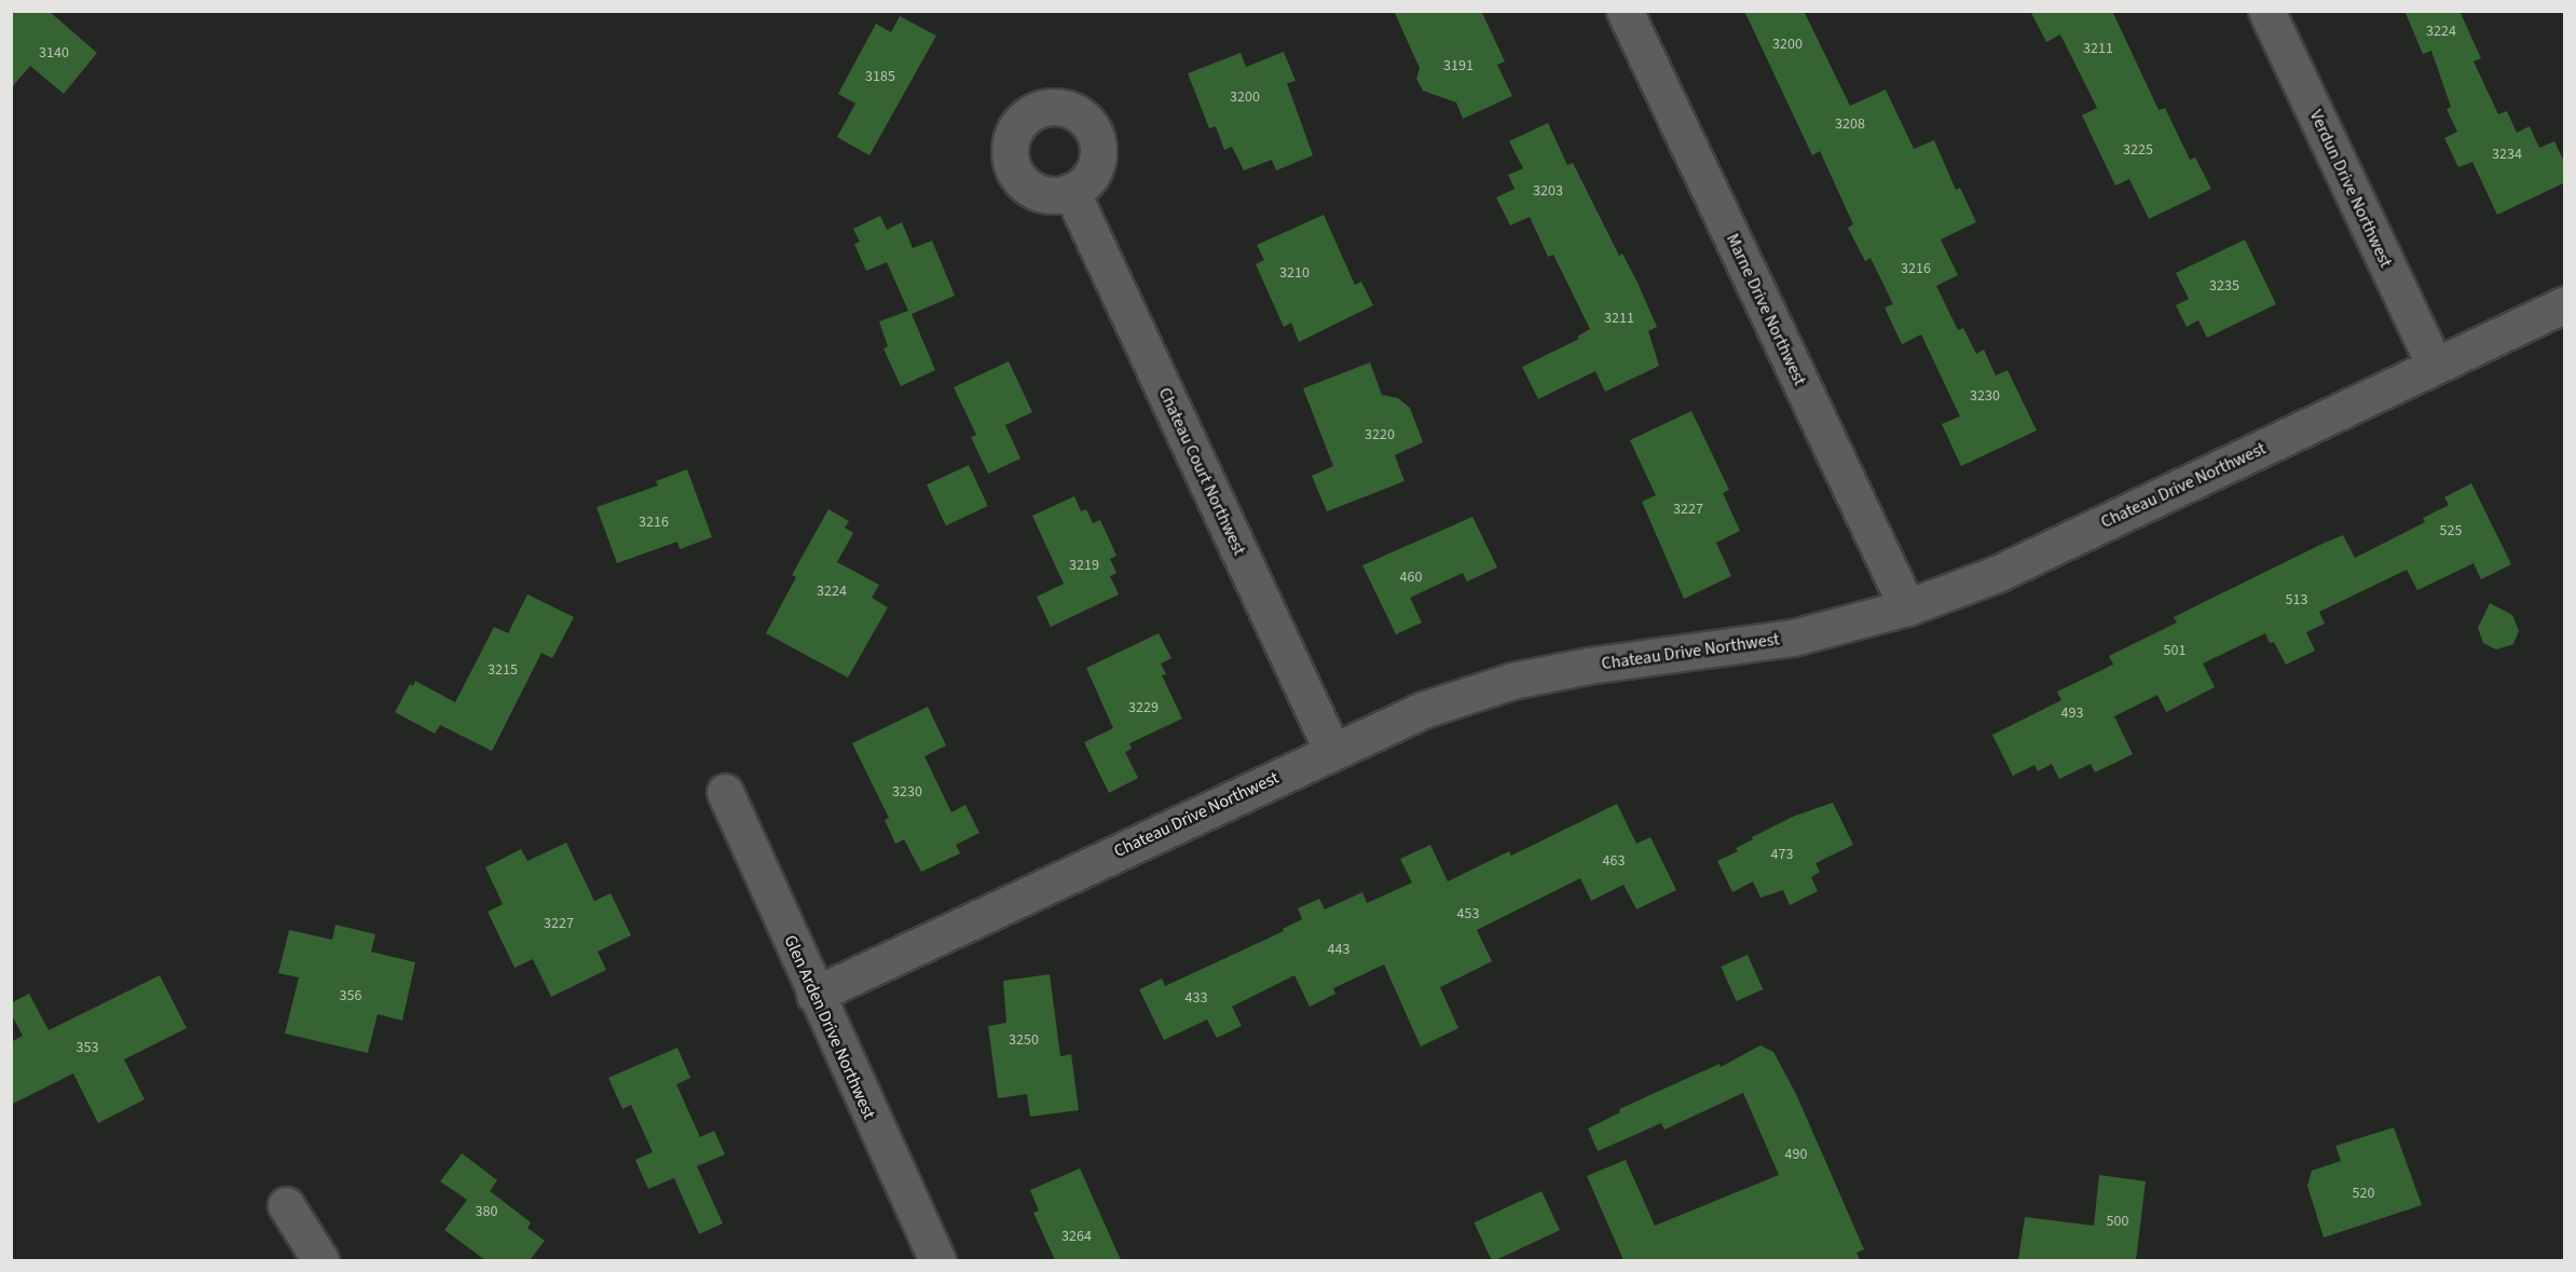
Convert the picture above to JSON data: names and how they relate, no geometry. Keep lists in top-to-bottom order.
{
  "streets": {
    "street": [
      "Verdun Drive Northwest",
      "Marne Drive Northwest",
      "Chateau Court Northwest",
      "Chateau Drive Northwest",
      "Glen Arden Drive Northwest"
    ]
  },
  "crossings": [
    ["Verdun Drive Northwest", "Chateau Drive Northwest"],
    ["Marne Drive Northwest", "Chateau Drive Northwest"],
    ["Chateau Court Northwest", "Chateau Drive Northwest"],
    ["Chateau Drive Northwest", "Glen Arden Drive Northwest"]
  ],
  "house_numbers": [
    "3224",
    "3200",
    "3211",
    "3140",
    "3191",
    "3185",
    "3200",
    "3208",
    "3225",
    "3234",
    "3203",
    "3216",
    "3210",
    "3235",
    "3211",
    "3230",
    "3220",
    "3227",
    "3216",
    "525",
    "3219",
    "460",
    "3224",
    "513",
    "501",
    "3215",
    "3229",
    "493",
    "3230",
    "473",
    "463",
    "453",
    "3227",
    "443",
    "356",
    "433",
    "3250",
    "353",
    "490",
    "520",
    "380",
    "500",
    "3264"
  ]
}
